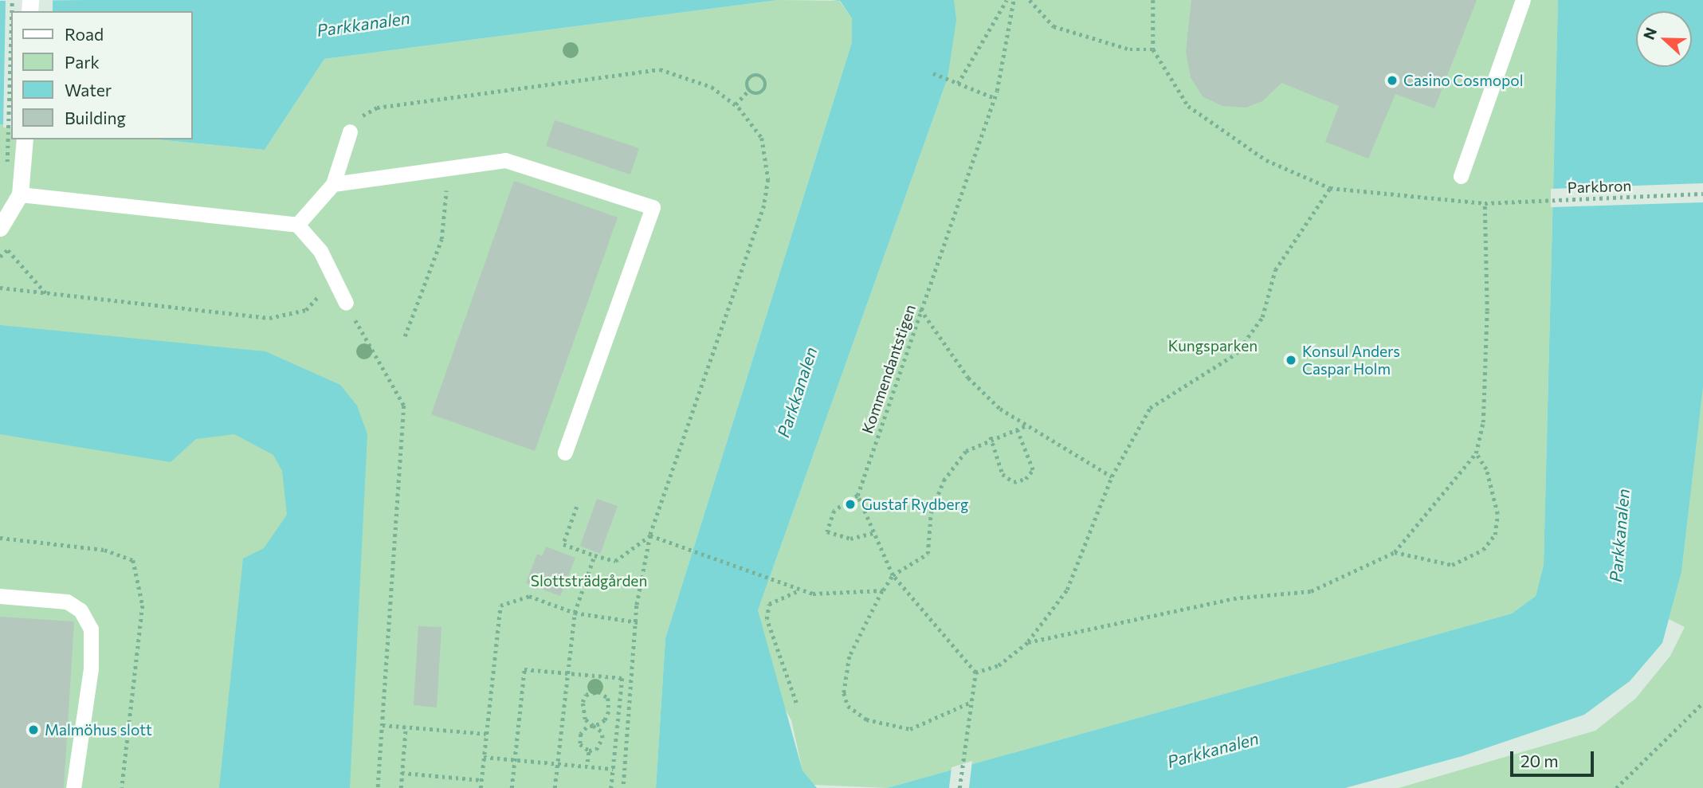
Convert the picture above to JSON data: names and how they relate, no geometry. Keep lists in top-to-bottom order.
{
  "streets": {
    "path": ["Parkbron", "Kommendantstigen"]
  },
  "water": ["Parkkanalen"],
  "parks": ["Kungsparken", "Slottsträdgården"],
  "places": [
    "Casino Cosmopol",
    "Konsul Anders Caspar Holm",
    "Gustaf Rydberg",
    "Malmöhus slott"
  ],
  "legend": [
    "Road",
    "Park",
    "Water",
    "Building"
  ],
  "scale_bar": "20 m",
  "north": "left"
}
